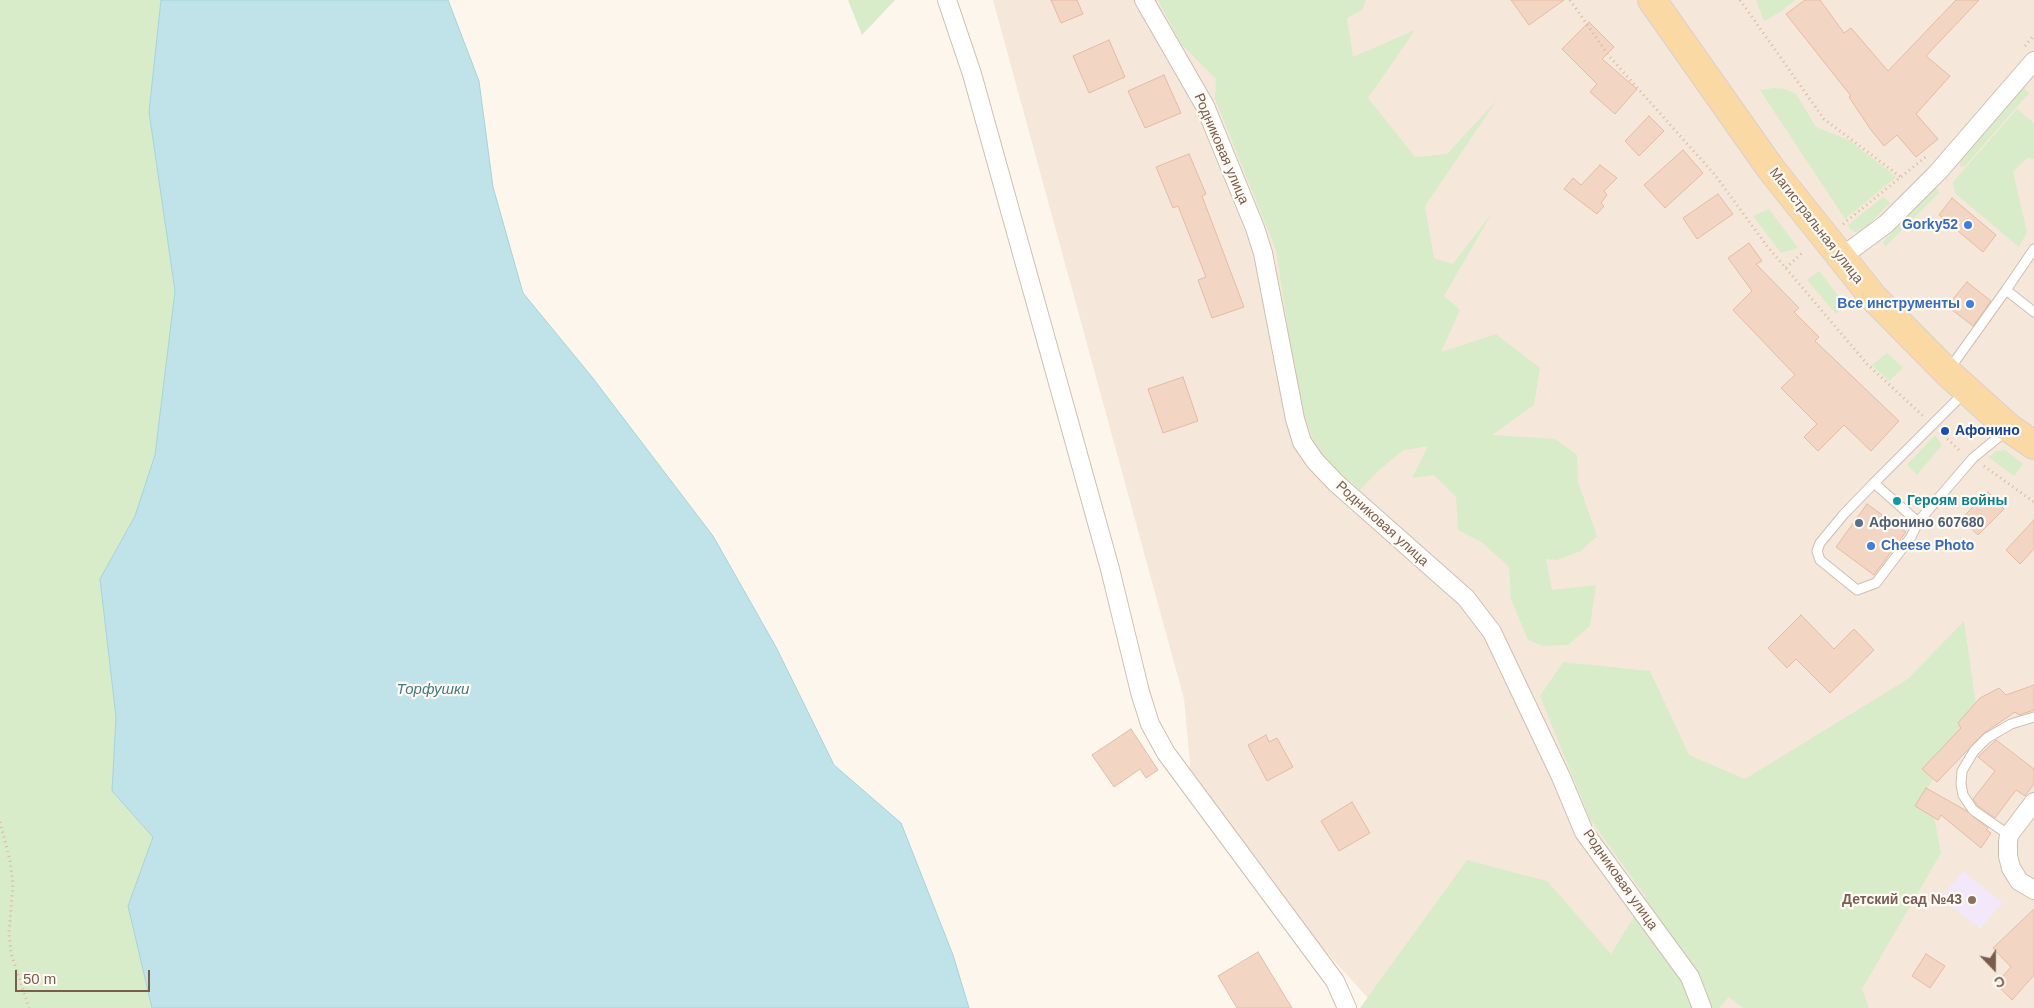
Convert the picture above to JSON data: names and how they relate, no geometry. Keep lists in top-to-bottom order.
{
  "streets": {
    "main road": ["Магистральная улица"],
    "street": ["Родниковая улица"]
  },
  "water": ["Торфушки"],
  "places": [
    "Gorky52",
    "Все инструменты",
    "Афонино",
    "Героям войны",
    "Афонино 607680",
    "Cheese Photo",
    "Детский сад №43"
  ],
  "scale_bar": "50 m",
  "north": "bottom"
}
